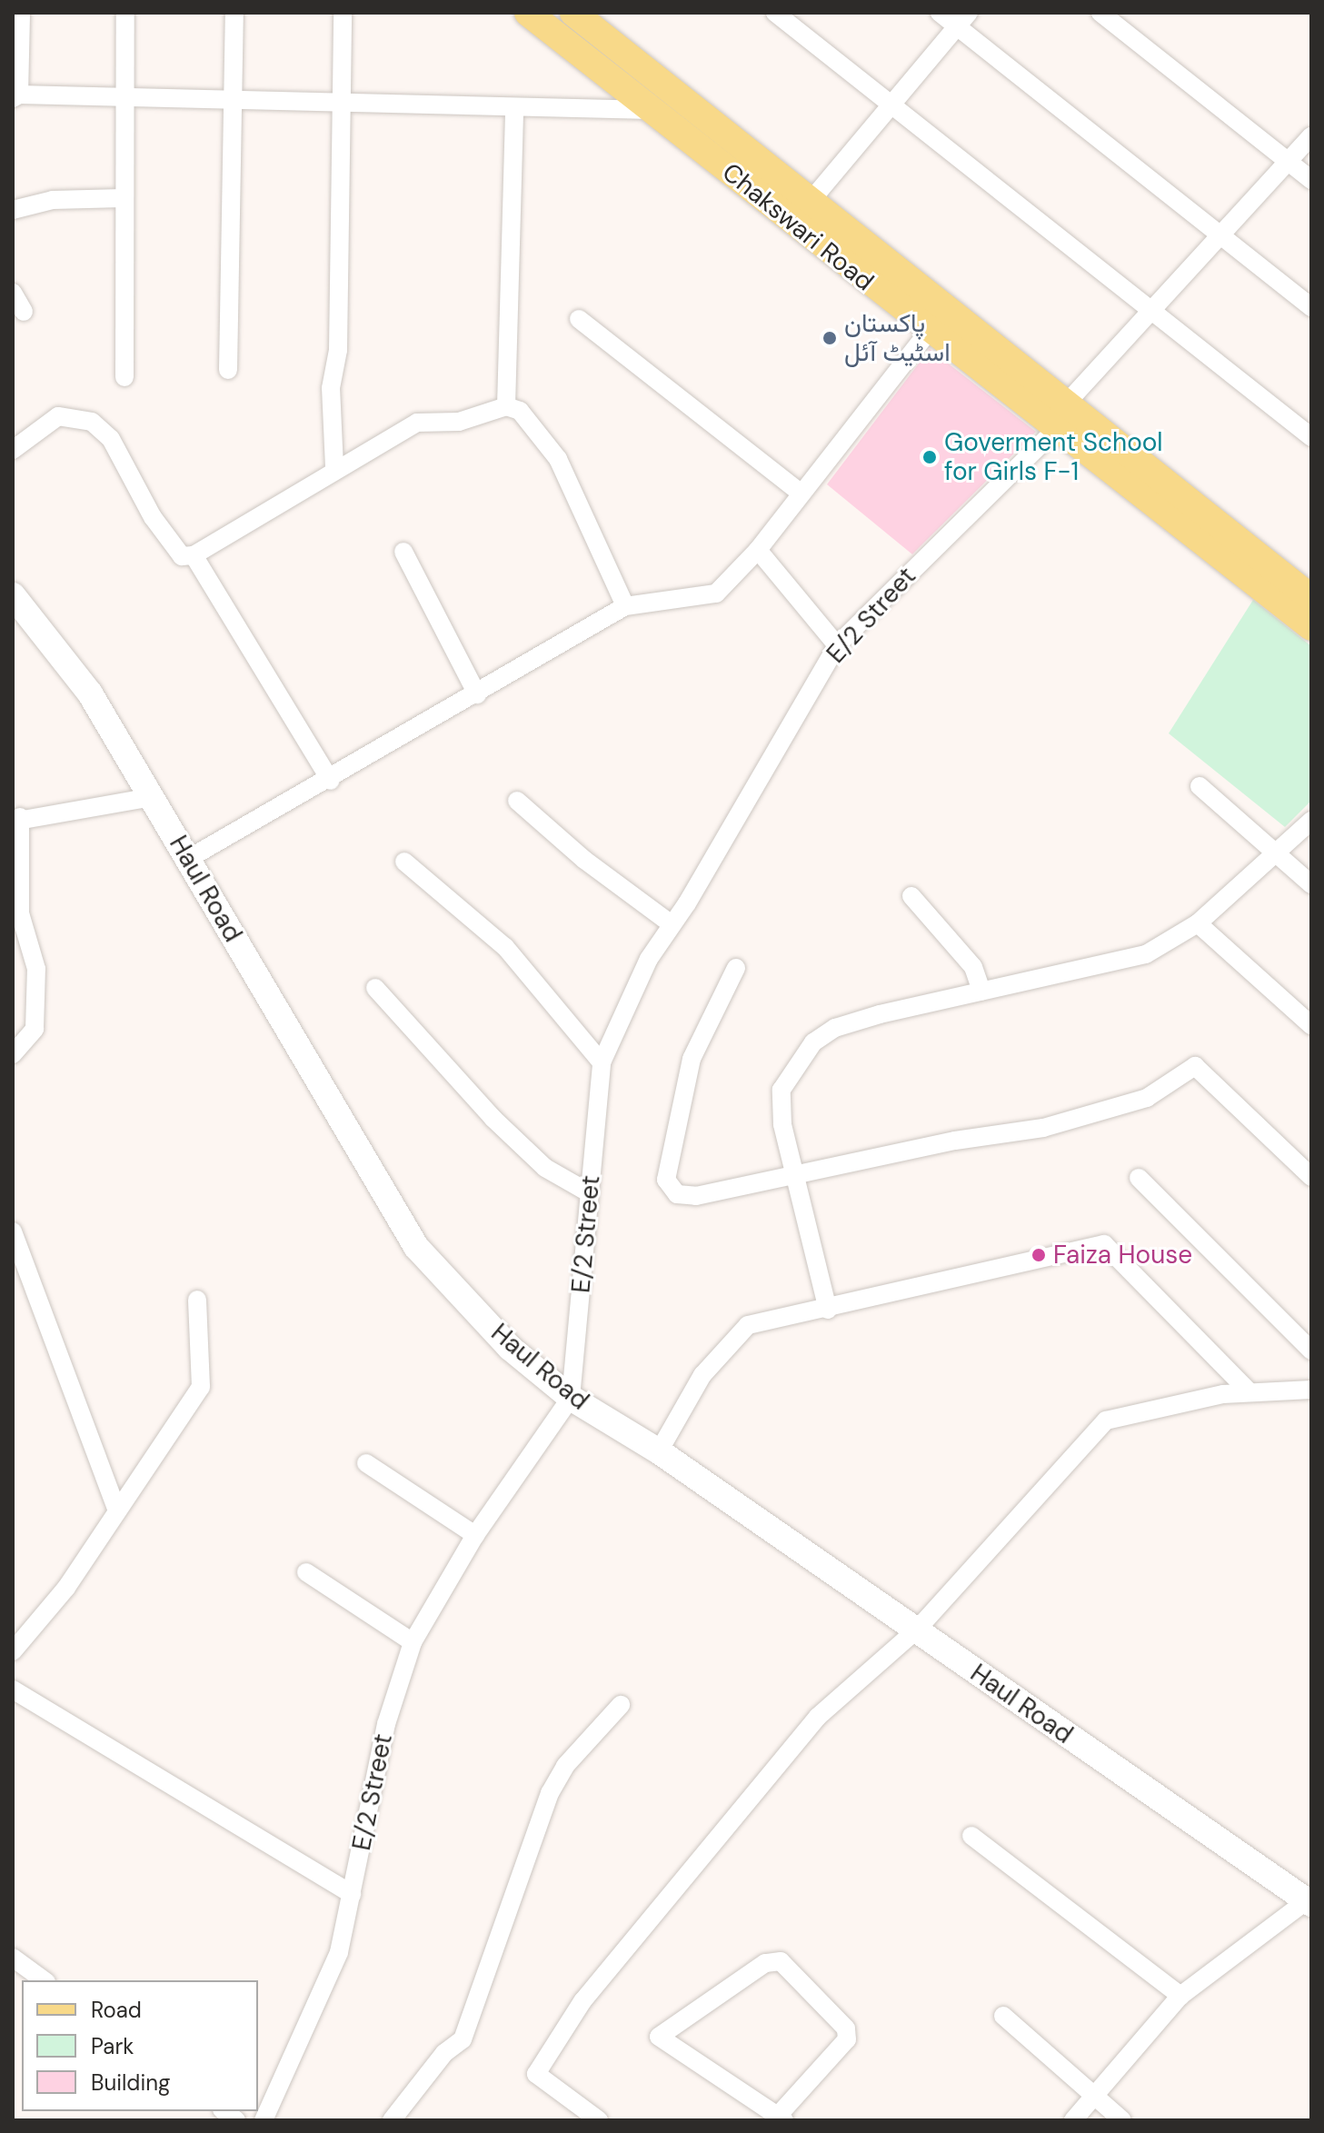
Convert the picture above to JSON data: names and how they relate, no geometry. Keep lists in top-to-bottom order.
{
  "streets": {
    "main road": ["Chakswari Road", "Haul Road"],
    "street": ["E/2 Street"]
  },
  "crossings": [
    ["Chakswari Road", "E/2 Street"],
    ["E/2 Street", "Haul Road"]
  ],
  "places": ["پاکستان اسٹیٹ آئل", "Goverment School for Girls F-1", "Faiza House"],
  "legend": ["Road", "Park", "Building"]
}
